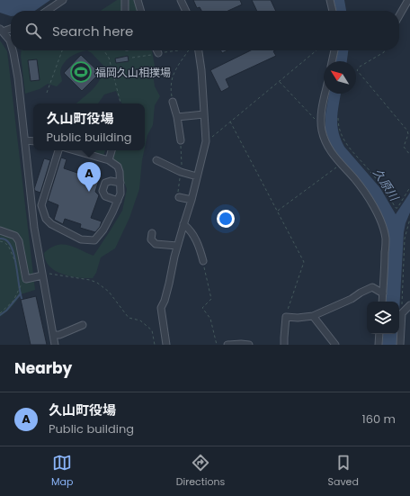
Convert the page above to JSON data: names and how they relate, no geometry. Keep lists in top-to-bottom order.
{
  "water": ["久原川"],
  "places": {
    "sports": ["福岡久山相撲場"]
  },
  "north": "top left",
  "page": {
    "search": "Search here",
    "popup": ["久山町役場", "Public building"],
    "pins": "A",
    "heading": "Nearby",
    "list": [
      {
        "mark": "A",
        "name": "久山町役場",
        "note": "Public building",
        "value": "160 m"
      }
    ],
    "nav": ["Map", "Directions", "Saved"]
  }
}
